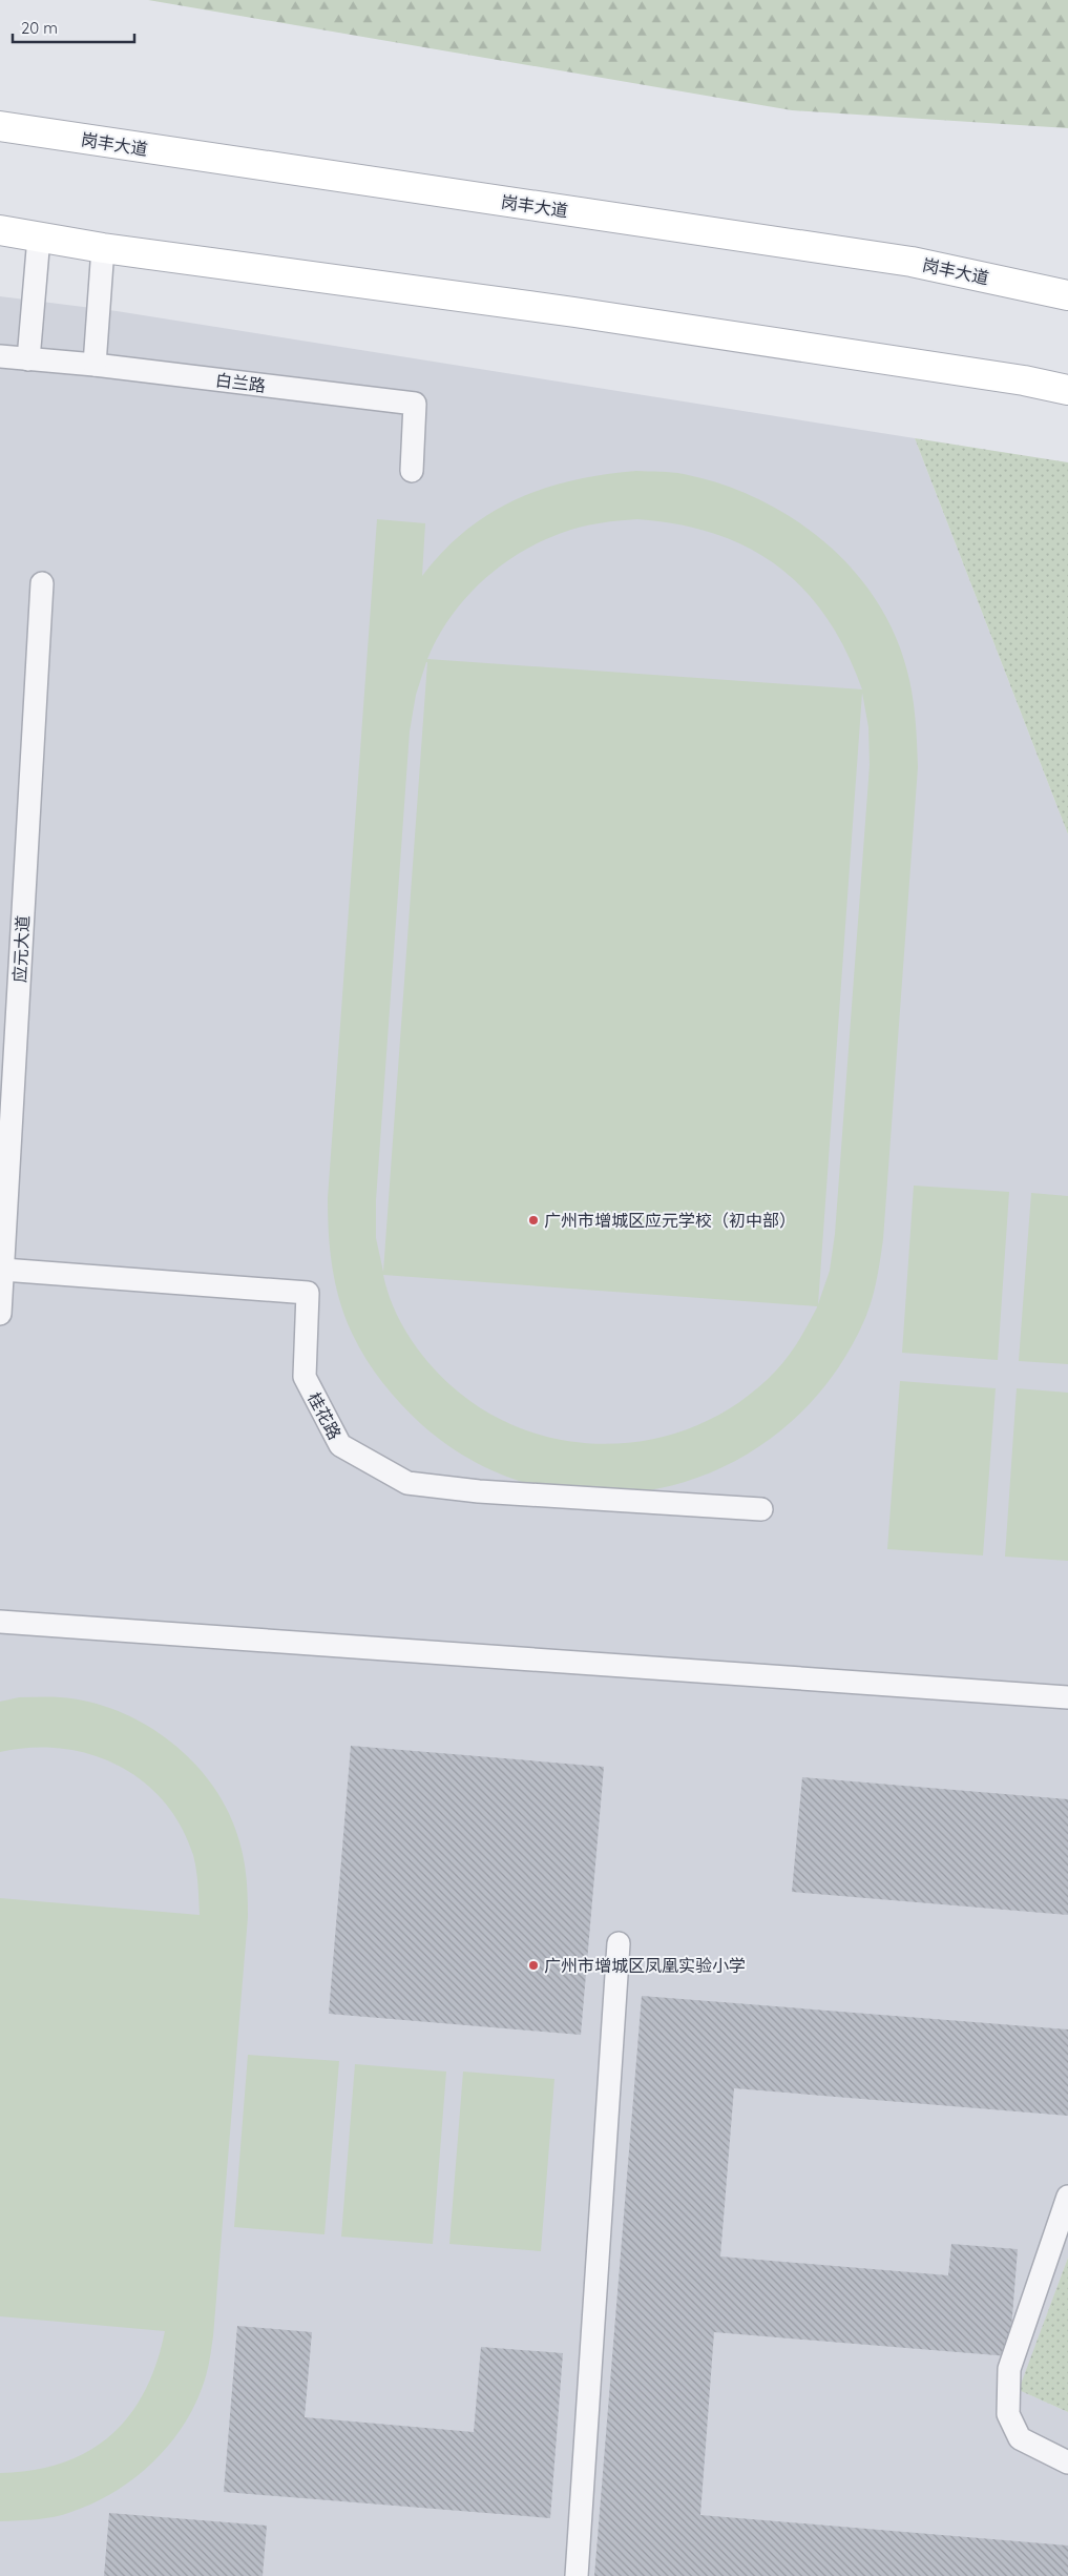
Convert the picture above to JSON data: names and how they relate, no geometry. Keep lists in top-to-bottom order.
{
  "streets": {
    "main road": ["岗丰大道"],
    "lane": ["白兰路", "应元大道", "桂花路"]
  },
  "crossings": [
    ["应元大道", "桂花路"]
  ],
  "places": ["广州市增城区应元学校（初中部）", "广州市增城区凤凰实验小学"],
  "scale_bar": "20 m"
}
